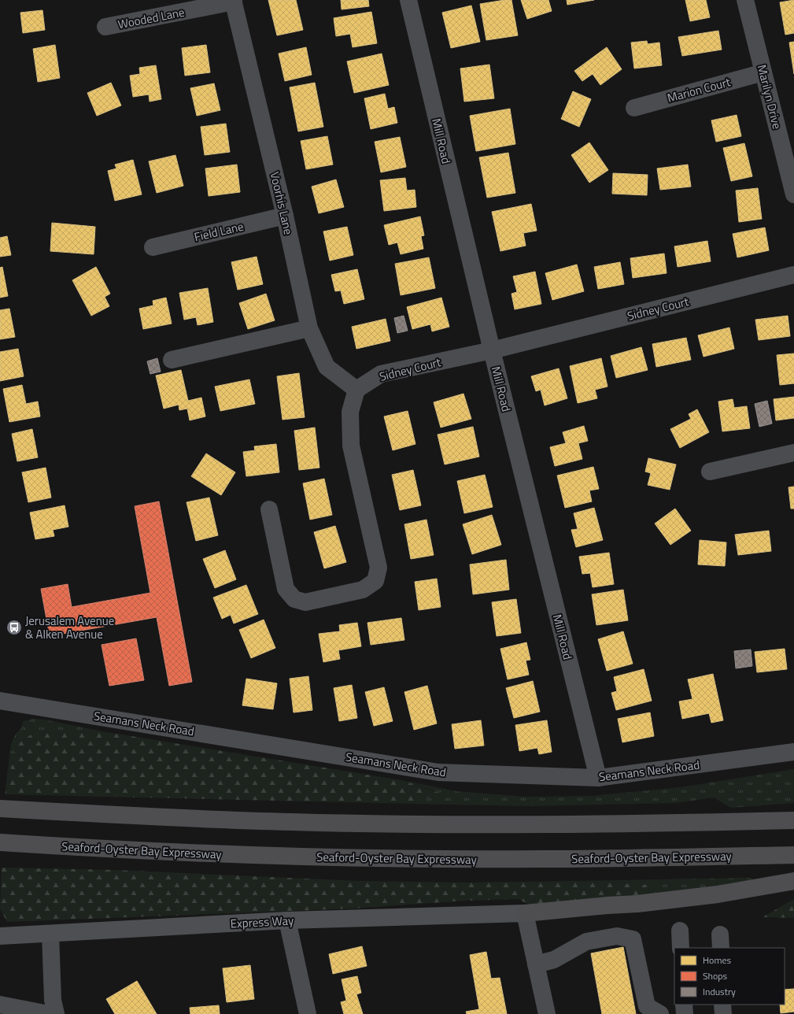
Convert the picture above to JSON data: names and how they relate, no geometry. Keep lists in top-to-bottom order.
{
  "streets": {
    "highway": ["Seaford-Oyster Bay Expressway"],
    "main road": ["Express Way"],
    "street": [
      "Wooded Lane",
      "Marion Court",
      "Marilyn Drive",
      "Mill Road",
      "Voorhis Lane",
      "Field Lane",
      "Sidney Court",
      "Seamans Neck Road"
    ]
  },
  "crossings": [
    ["Wooded Lane", "Voorhis Lane"],
    ["Marion Court", "Marilyn Drive"],
    ["Mill Road", "Sidney Court"],
    ["Mill Road", "Seamans Neck Road"],
    ["Voorhis Lane", "Field Lane"],
    ["Voorhis Lane", "Sidney Court"]
  ],
  "places": {
    "bus stop": ["Jerusalem Avenue & Alken Avenue"]
  },
  "legend": ["Homes", "Shops", "Industry"]
}
